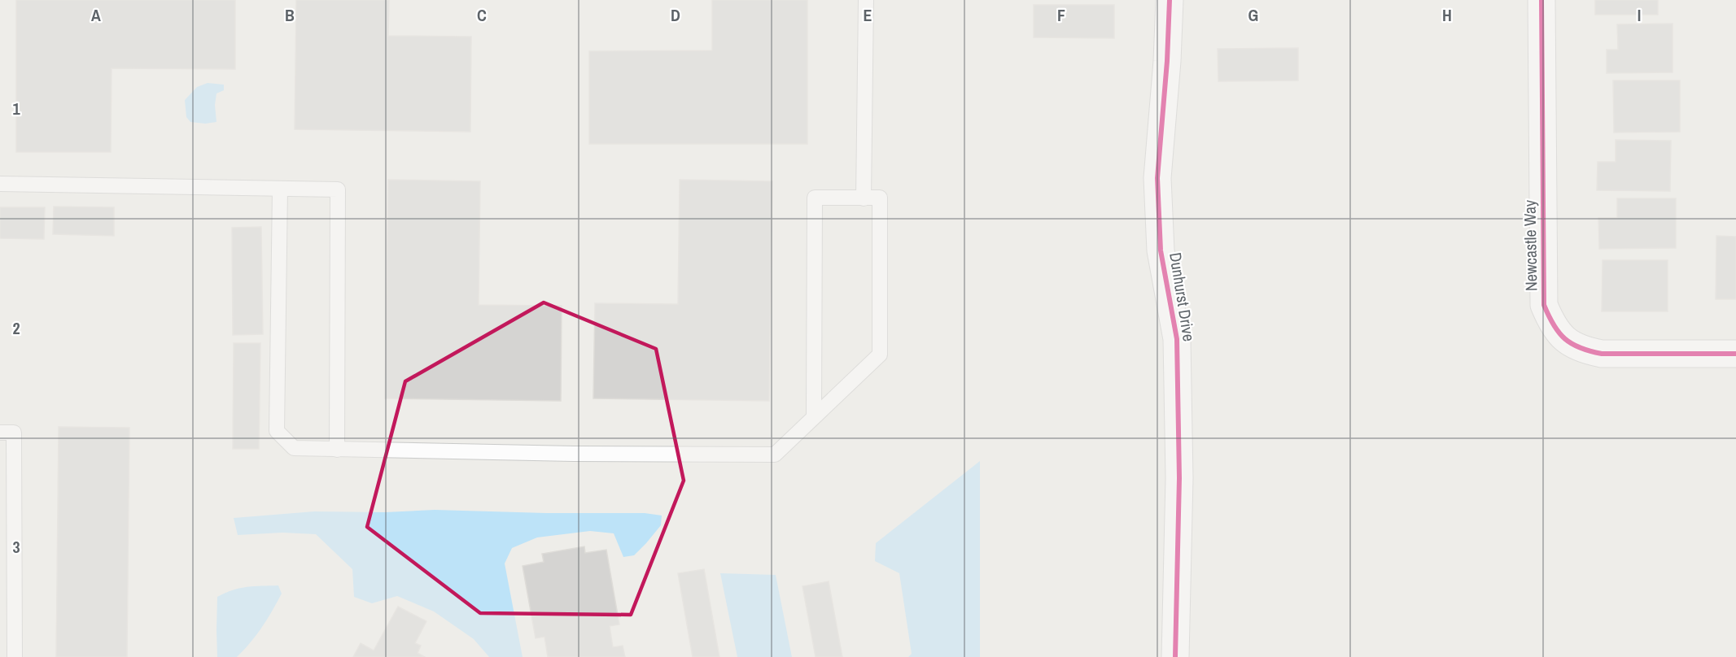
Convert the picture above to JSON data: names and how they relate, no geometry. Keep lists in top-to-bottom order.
{
  "streets": {
    "street": ["Newcastle Way", "Dunhurst Drive"]
  },
  "grid": {
    "columns": [
      "A",
      "B",
      "C",
      "D",
      "E",
      "F",
      "G",
      "H",
      "I"
    ],
    "rows": ["1", "2", "3"]
  }
}
